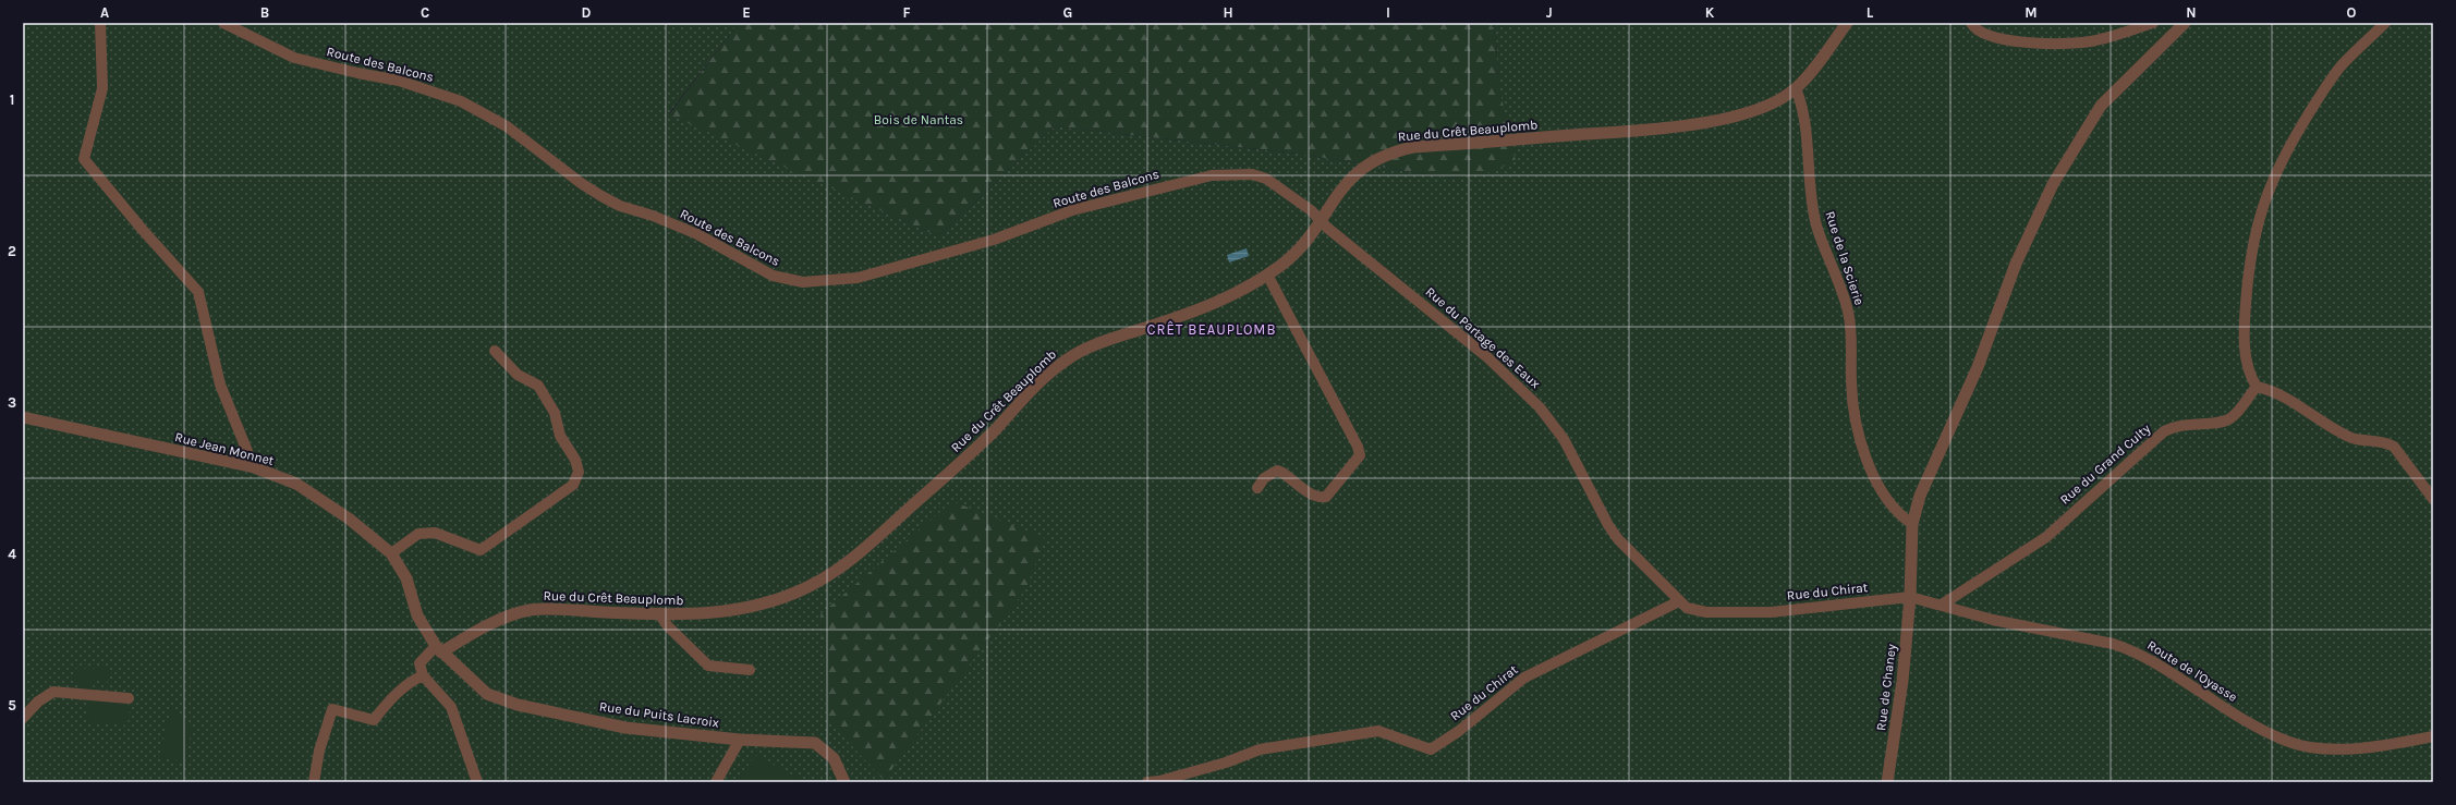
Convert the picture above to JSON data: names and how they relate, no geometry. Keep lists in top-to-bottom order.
{
  "streets": {
    "street": [
      "Route des Balcons",
      "Rue du Crêt Beauplomb",
      "Rue de la Scierie",
      "Rue du Partage des Eaux",
      "Rue Jean Monnet",
      "Rue du Grand Culty",
      "Rue du Chirat",
      "Route de l'Oyasse",
      "Rue de Chaney",
      "Rue du Puits Lacroix"
    ]
  },
  "crossings": [
    ["Route des Balcons", "Rue du Crêt Beauplomb"],
    ["Route des Balcons", "Rue du Partage des Eaux"],
    ["Rue du Crêt Beauplomb", "Rue de la Scierie"],
    ["Rue du Crêt Beauplomb", "Rue du Partage des Eaux"],
    ["Rue du Crêt Beauplomb", "Rue Jean Monnet"],
    ["Rue du Crêt Beauplomb", "Rue du Puits Lacroix"],
    ["Rue de la Scierie", "Rue de Chaney"],
    ["Rue du Partage des Eaux", "Rue du Chirat"],
    ["Rue Jean Monnet", "Rue du Puits Lacroix"],
    ["Rue du Grand Culty", "Route de l'Oyasse"],
    ["Rue du Chirat", "Route de l'Oyasse"],
    ["Rue du Chirat", "Rue de Chaney"],
    ["Route de l'Oyasse", "Rue de Chaney"]
  ],
  "districts": ["CRÊT BEAUPLOMB"],
  "parks": ["Bois de Nantas"],
  "grid": {
    "columns": [
      "A",
      "B",
      "C",
      "D",
      "E",
      "F",
      "G",
      "H",
      "I",
      "J",
      "K",
      "L",
      "M",
      "N",
      "O"
    ],
    "rows": [
      "1",
      "2",
      "3",
      "4",
      "5"
    ]
  }
}
